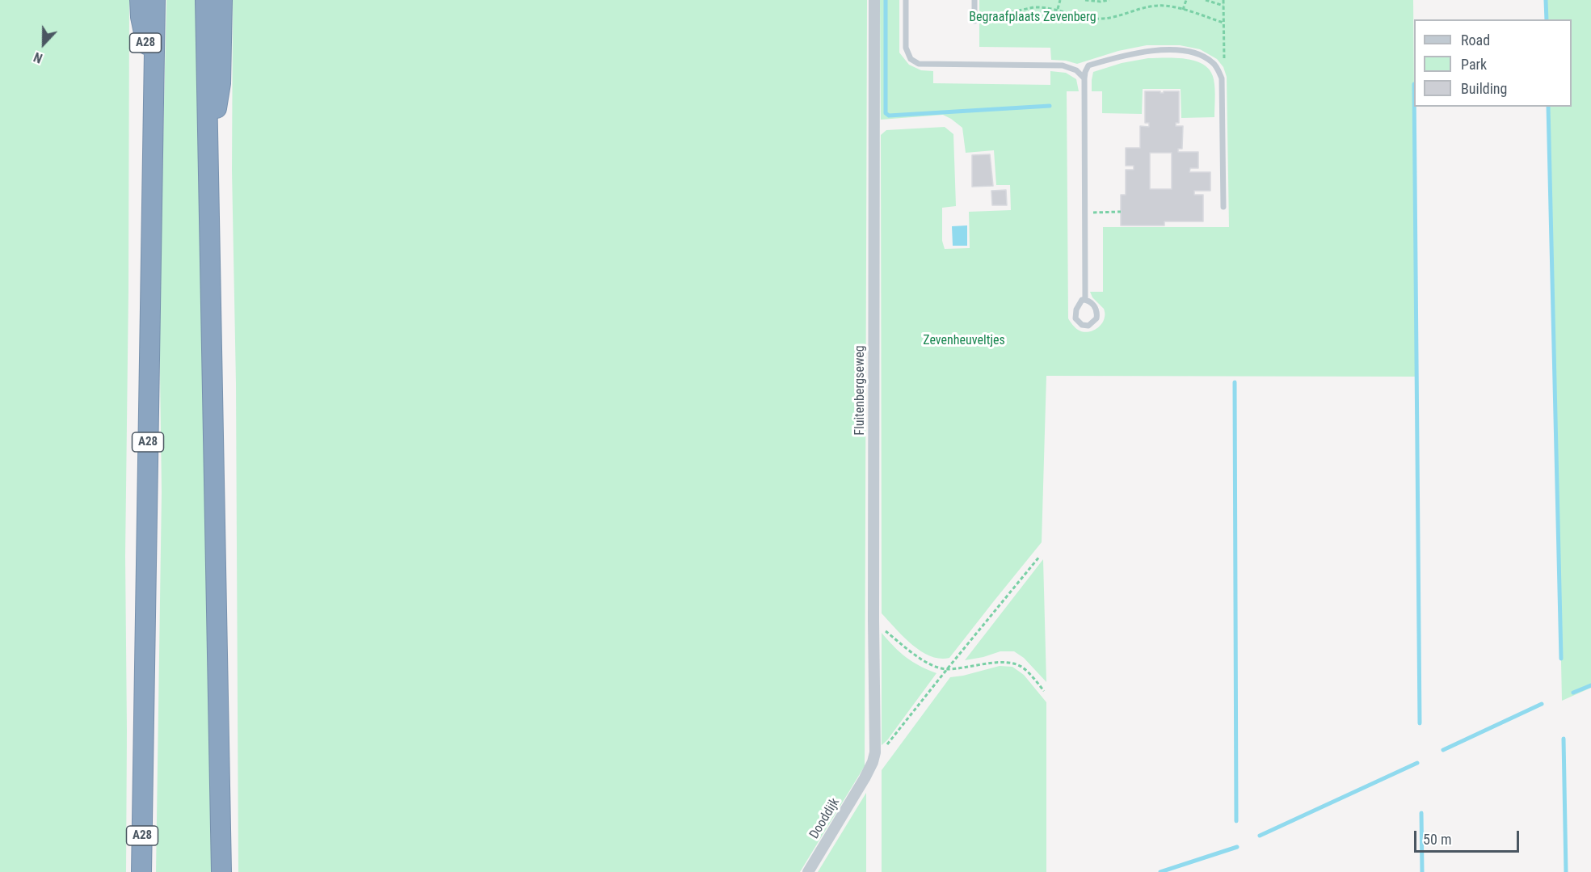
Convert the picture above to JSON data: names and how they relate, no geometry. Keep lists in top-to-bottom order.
{
  "streets": {
    "highway": ["A28"],
    "street": ["Fluitenbergseweg", "Dooddijk"]
  },
  "crossings": [
    ["Fluitenbergseweg", "Dooddijk"]
  ],
  "parks": ["Begraafplaats Zevenberg", "Zevenheuveltjes"],
  "legend": ["Road", "Park", "Building"],
  "scale_bar": "50 m",
  "north": "bottom"
}
